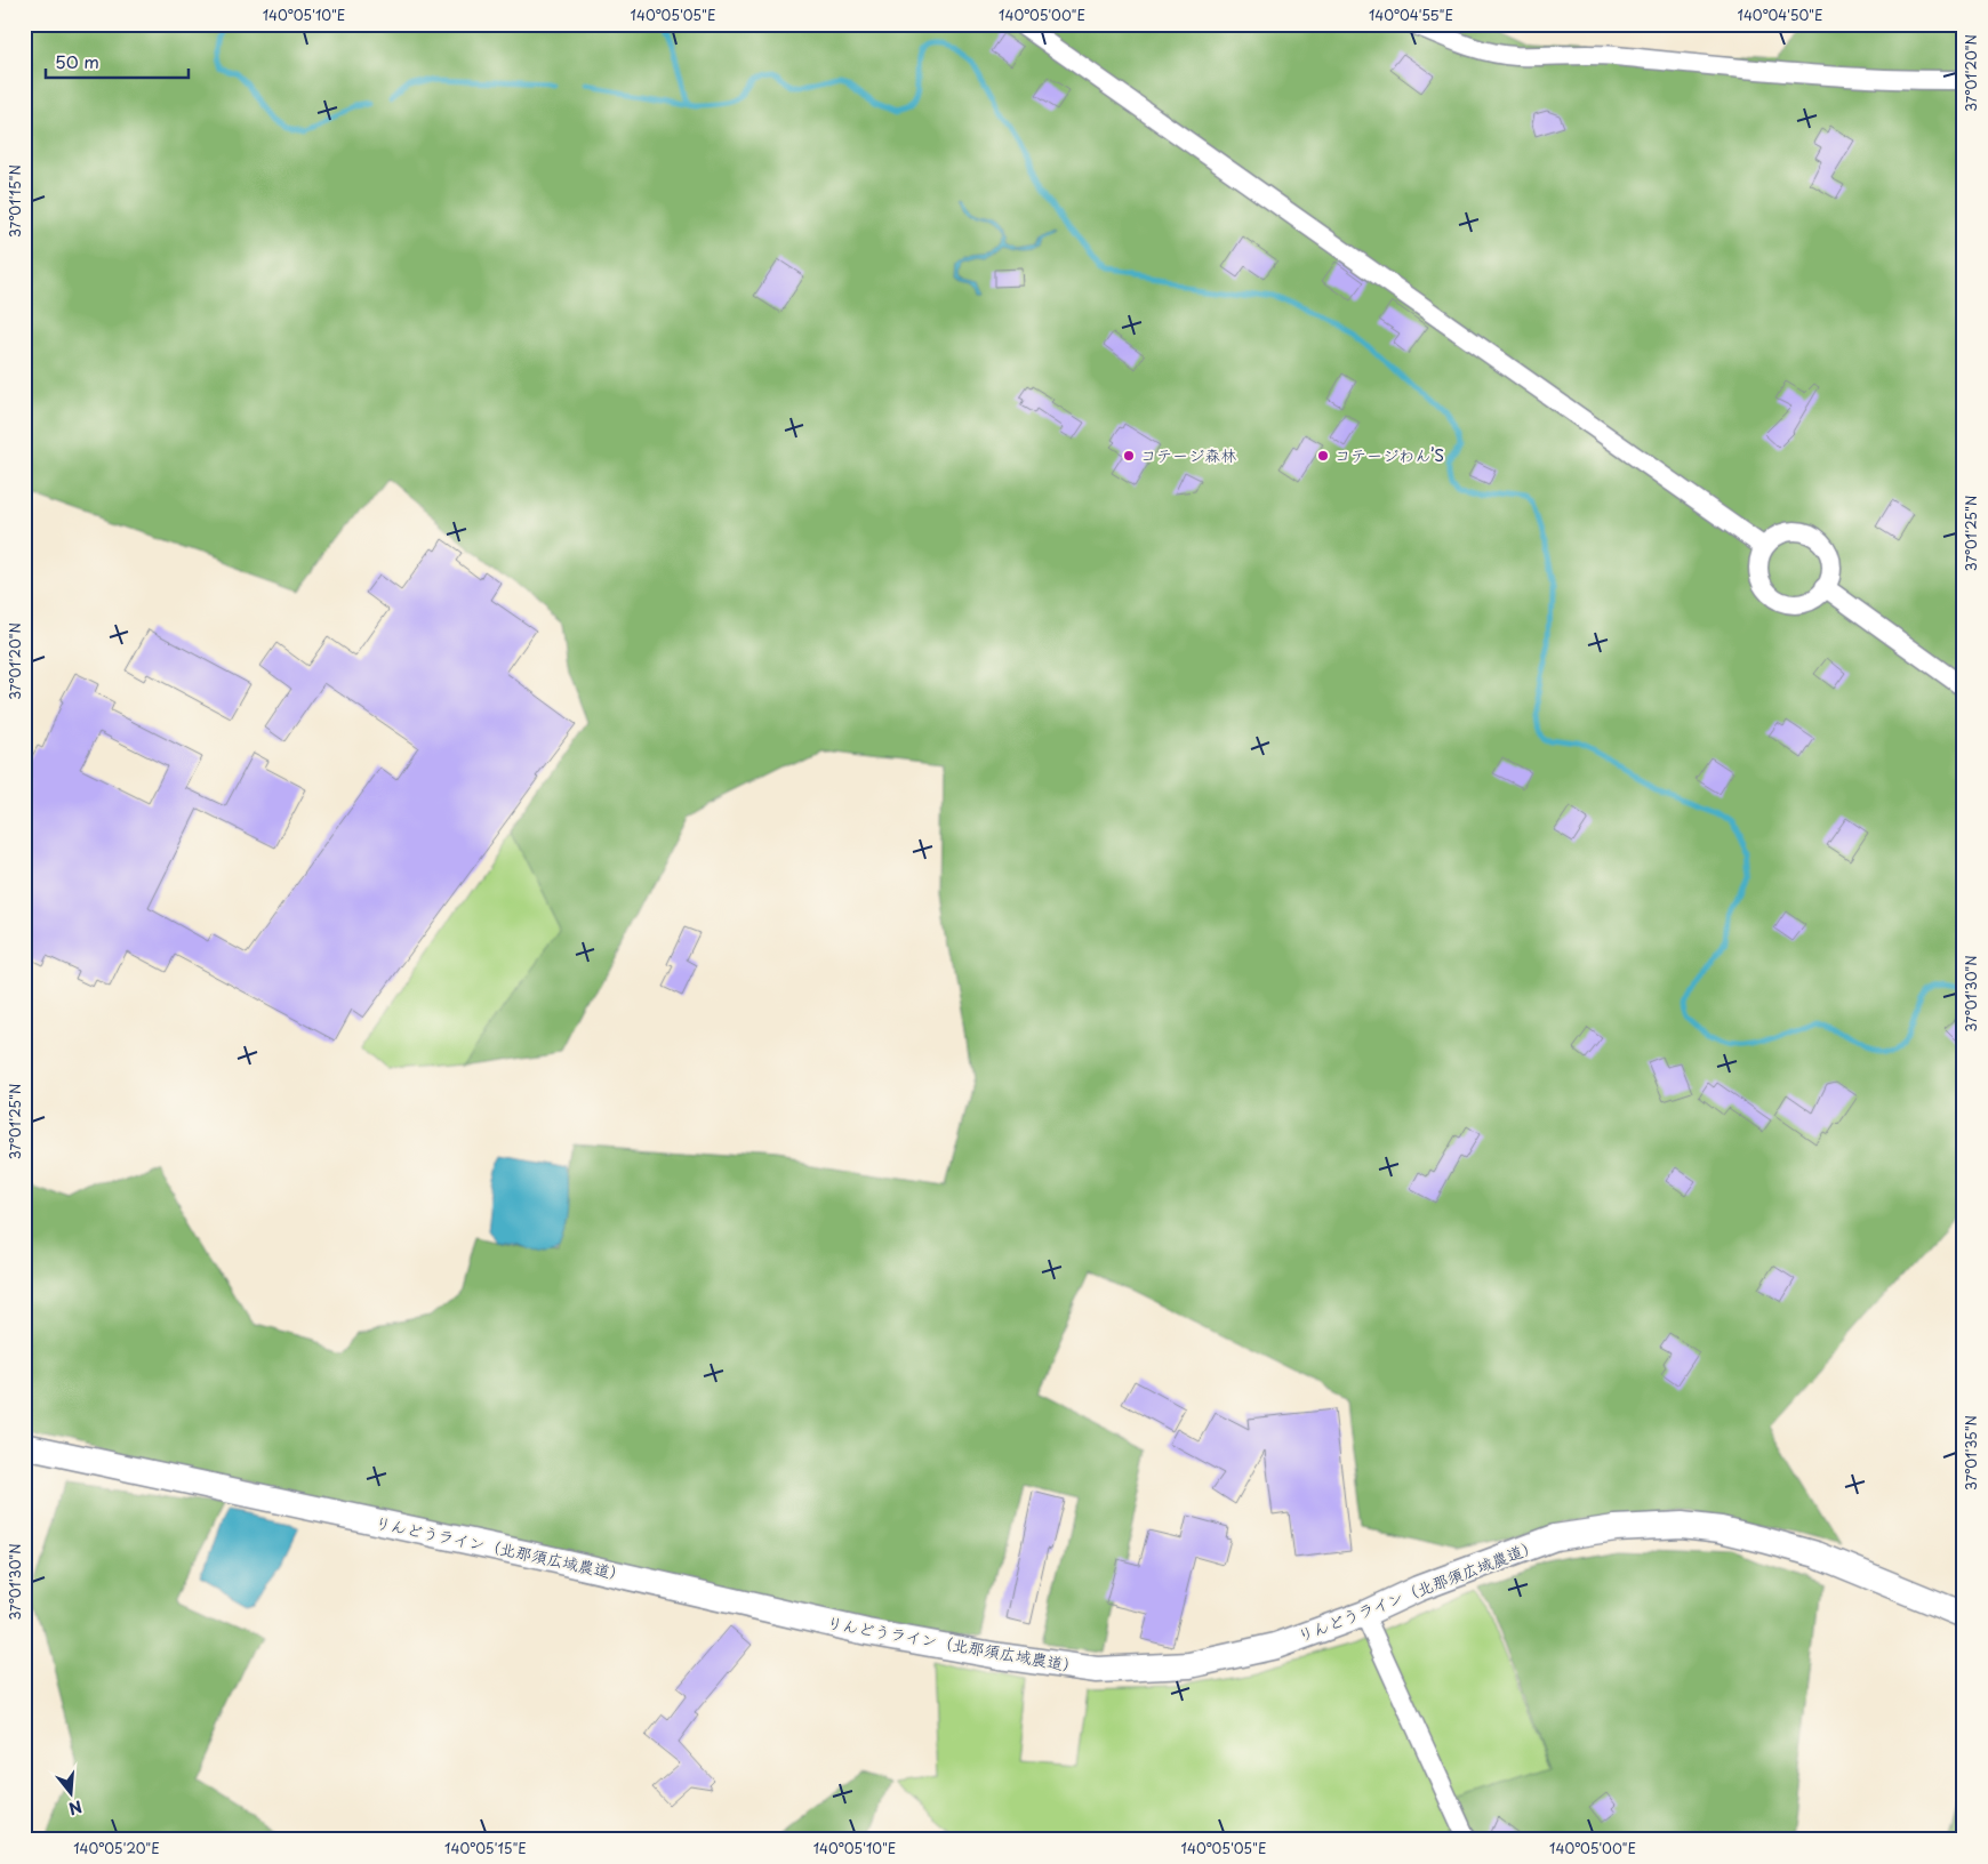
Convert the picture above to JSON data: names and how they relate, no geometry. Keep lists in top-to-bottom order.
{
  "streets": {
    "street": ["りんどうライン（北那須広域農道）"]
  },
  "places": ["コテージ森林", "コテージわん’S"],
  "scale_bar": "50 m",
  "north": "bottom",
  "coordinates": [
    "140°05'10\"E",
    "140°05'05\"E",
    "140°05'00\"E",
    "140°04'55\"E",
    "140°04'50\"E",
    "37°01'20\"N",
    "37°01'15\"N",
    "37°01'25\"N",
    "37°01'30\"N",
    "37°01'35\"N",
    "140°05'20\"E",
    "140°05'15\"E"
  ]
}
